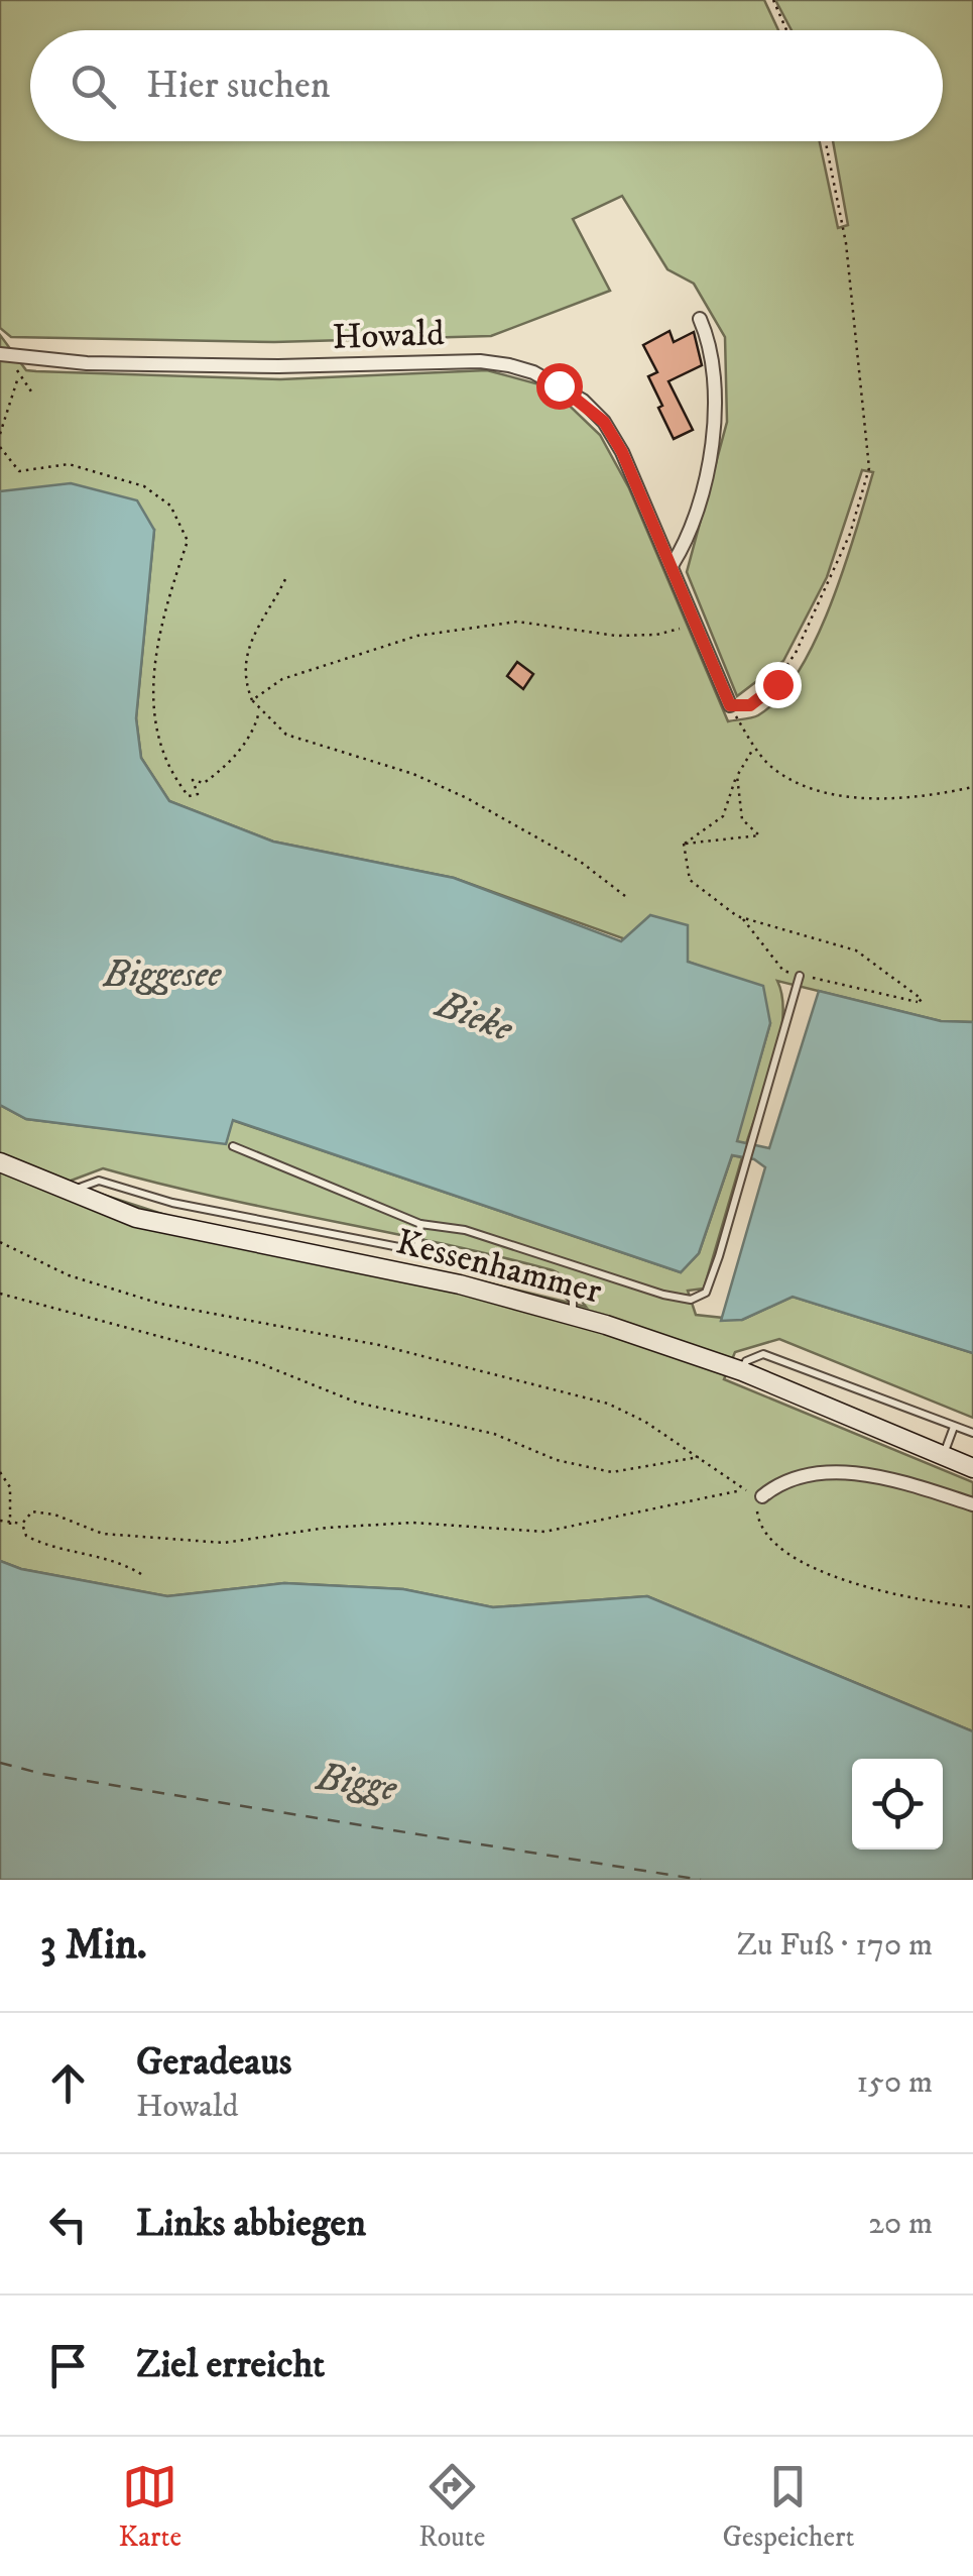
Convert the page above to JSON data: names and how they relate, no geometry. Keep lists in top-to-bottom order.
{
  "streets": {
    "main road": ["Kessenhammer"],
    "street": ["Howald"]
  },
  "water": ["Biggesee", "Bieke", "Bigge"],
  "page": {
    "search": "Hier suchen",
    "heading": ["3 Min.", "Zu Fuß · 170 m"],
    "list": [
      ["Geradeaus", "Howald", "150 m"],
      ["Links abbiegen", "20 m"],
      "Ziel erreicht"
    ],
    "nav": ["Karte", "Route", "Gespeichert"]
  }
}
